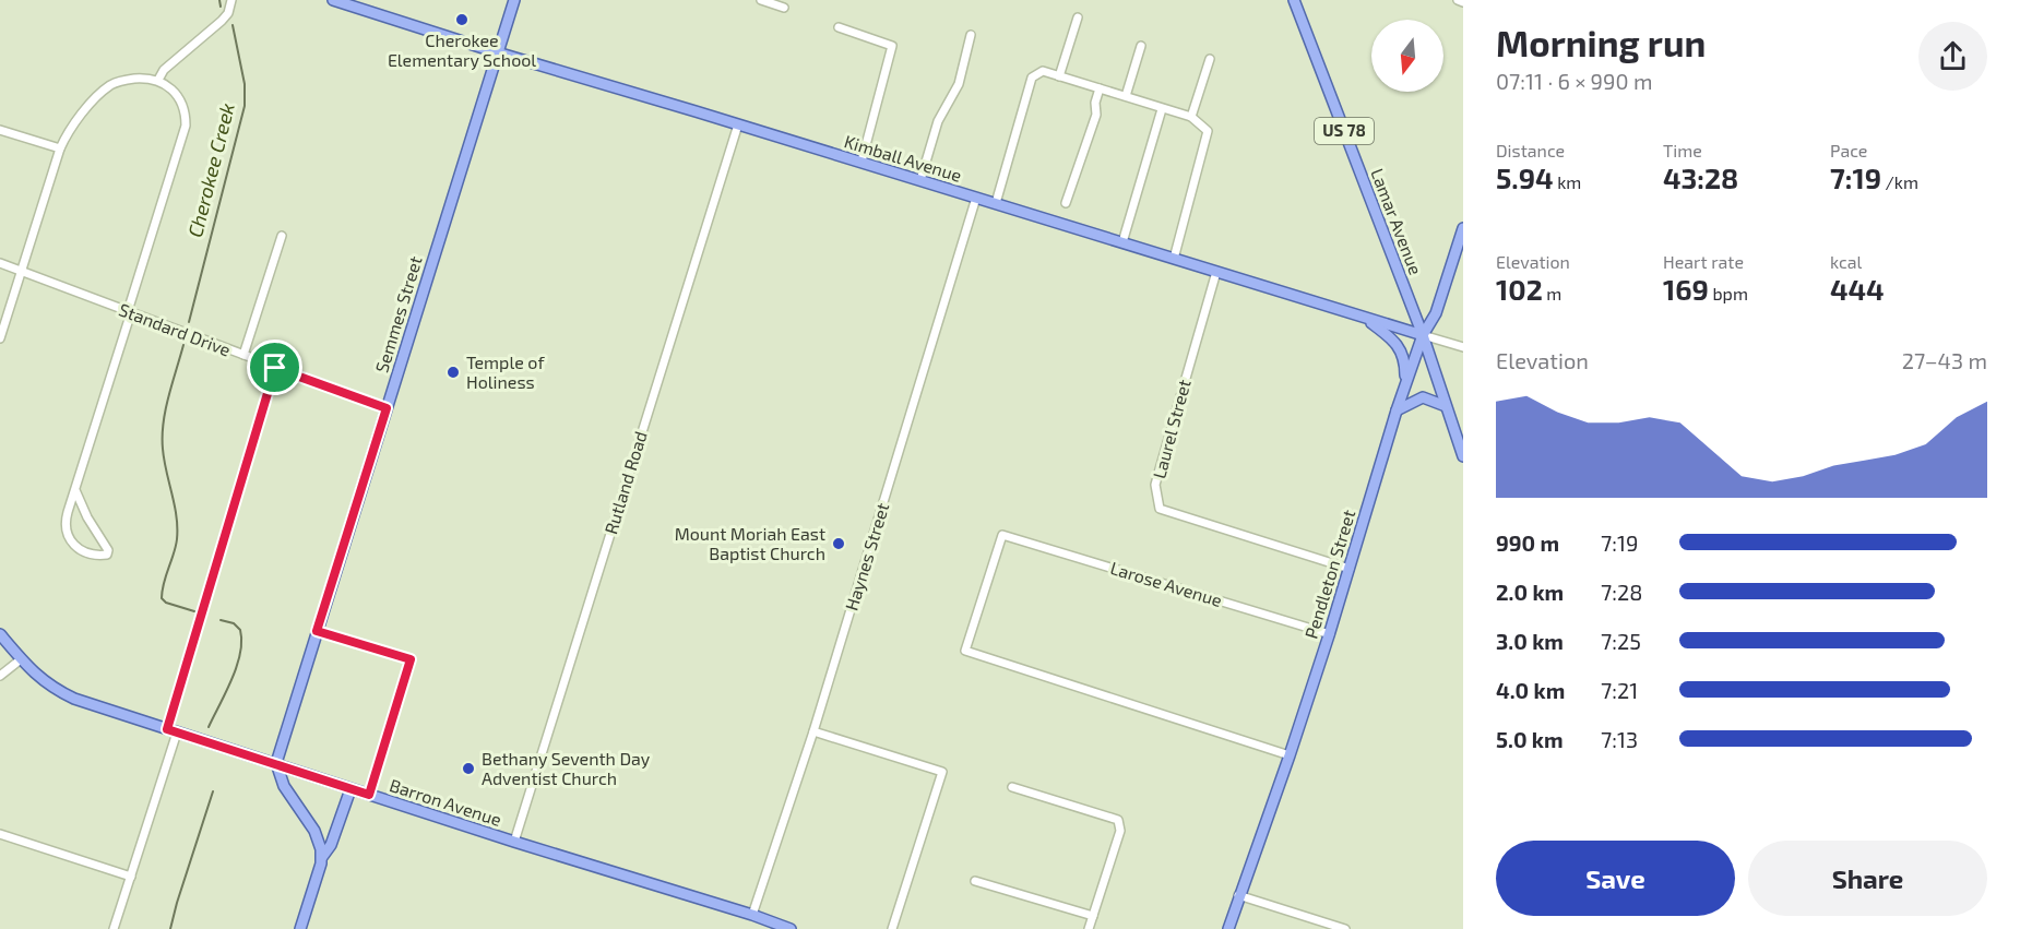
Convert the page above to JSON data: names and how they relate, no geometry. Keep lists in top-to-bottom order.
{
  "streets": {
    "main road": [
      "US 78",
      "Kimball Avenue",
      "Lamar Avenue",
      "Semmes Street",
      "Pendleton Street",
      "Barron Avenue"
    ],
    "street": [
      "Standard Drive",
      "Laurel Street",
      "Rutland Road",
      "Haynes Street",
      "Larose Avenue"
    ]
  },
  "crossings": [
    ["Kimball Avenue", "Lamar Avenue"],
    ["Kimball Avenue", "Semmes Street"],
    ["Kimball Avenue", "Laurel Street"],
    ["Kimball Avenue", "Rutland Road"],
    ["Kimball Avenue", "Haynes Street"],
    ["Kimball Avenue", "Pendleton Street"],
    ["Lamar Avenue", "Pendleton Street"],
    ["Semmes Street", "Standard Drive"],
    ["Semmes Street", "Barron Avenue"],
    ["Laurel Street", "Pendleton Street"],
    ["Rutland Road", "Barron Avenue"],
    ["Haynes Street", "Barron Avenue"],
    ["Pendleton Street", "Larose Avenue"]
  ],
  "water": ["Cherokee Creek"],
  "places": [
    "Cherokee Elementary School",
    "Temple of Holiness",
    "Mount Moriah East Baptist Church",
    "Bethany Seventh Day Adventist Church"
  ],
  "north": "bottom",
  "page": {
    "heading": ["Morning run", "07:11 · 6 × 990 m"],
    "stats": [
      ["Distance", "5.94 km"],
      ["Time", "43:28"],
      ["Pace", "7:19 /km"],
      ["Elevation", "102 m"],
      ["Heart rate", "169 bpm"],
      ["kcal", "444"]
    ],
    "chart": ["Elevation", "27–43 m"],
    "list": [
      {
        "name": "990 m",
        "note": "7:19"
      },
      {
        "name": "2.0 km",
        "note": "7:28"
      },
      {
        "name": "3.0 km",
        "note": "7:25"
      },
      {
        "name": "4.0 km",
        "note": "7:21"
      },
      {
        "name": "5.0 km",
        "note": "7:13"
      }
    ],
    "buttons": ["Save", "Share"]
  }
}
